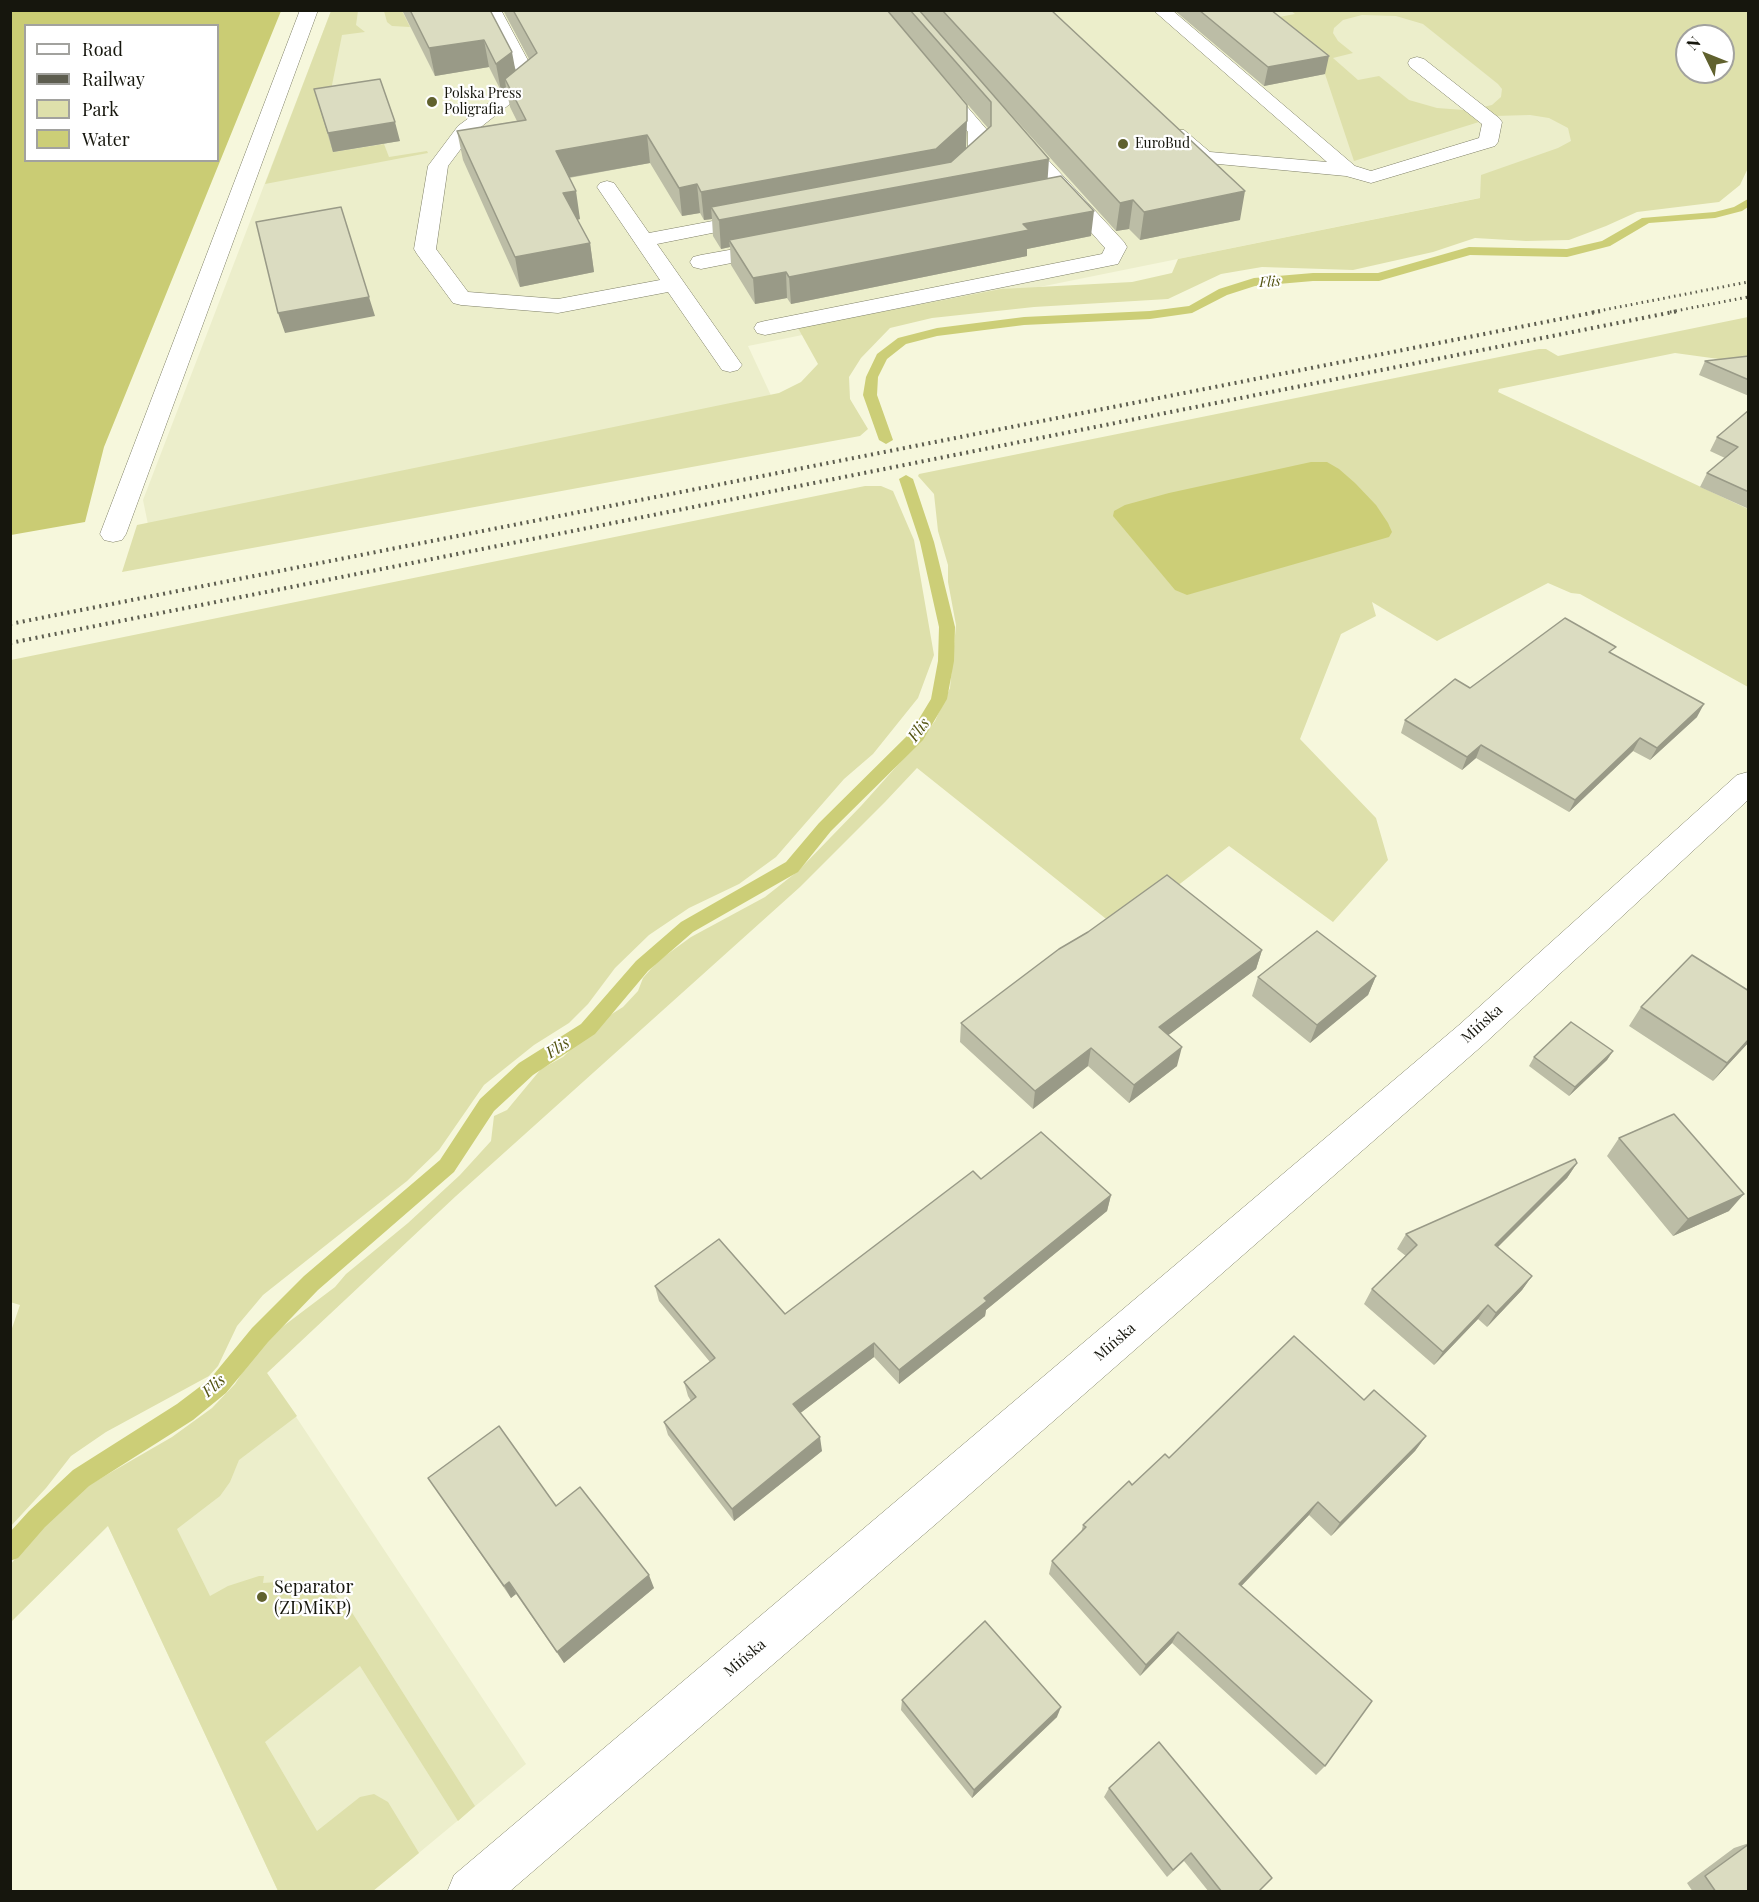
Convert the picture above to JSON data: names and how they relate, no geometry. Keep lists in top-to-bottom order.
{
  "streets": {
    "street": ["Mińska"]
  },
  "water": ["Flis"],
  "places": ["Polska Press Poligrafia", "EuroBud", "Separator (ZDMiKP)"],
  "legend": [
    "Road",
    "Railway",
    "Park",
    "Water"
  ],
  "north": "top left"
}
